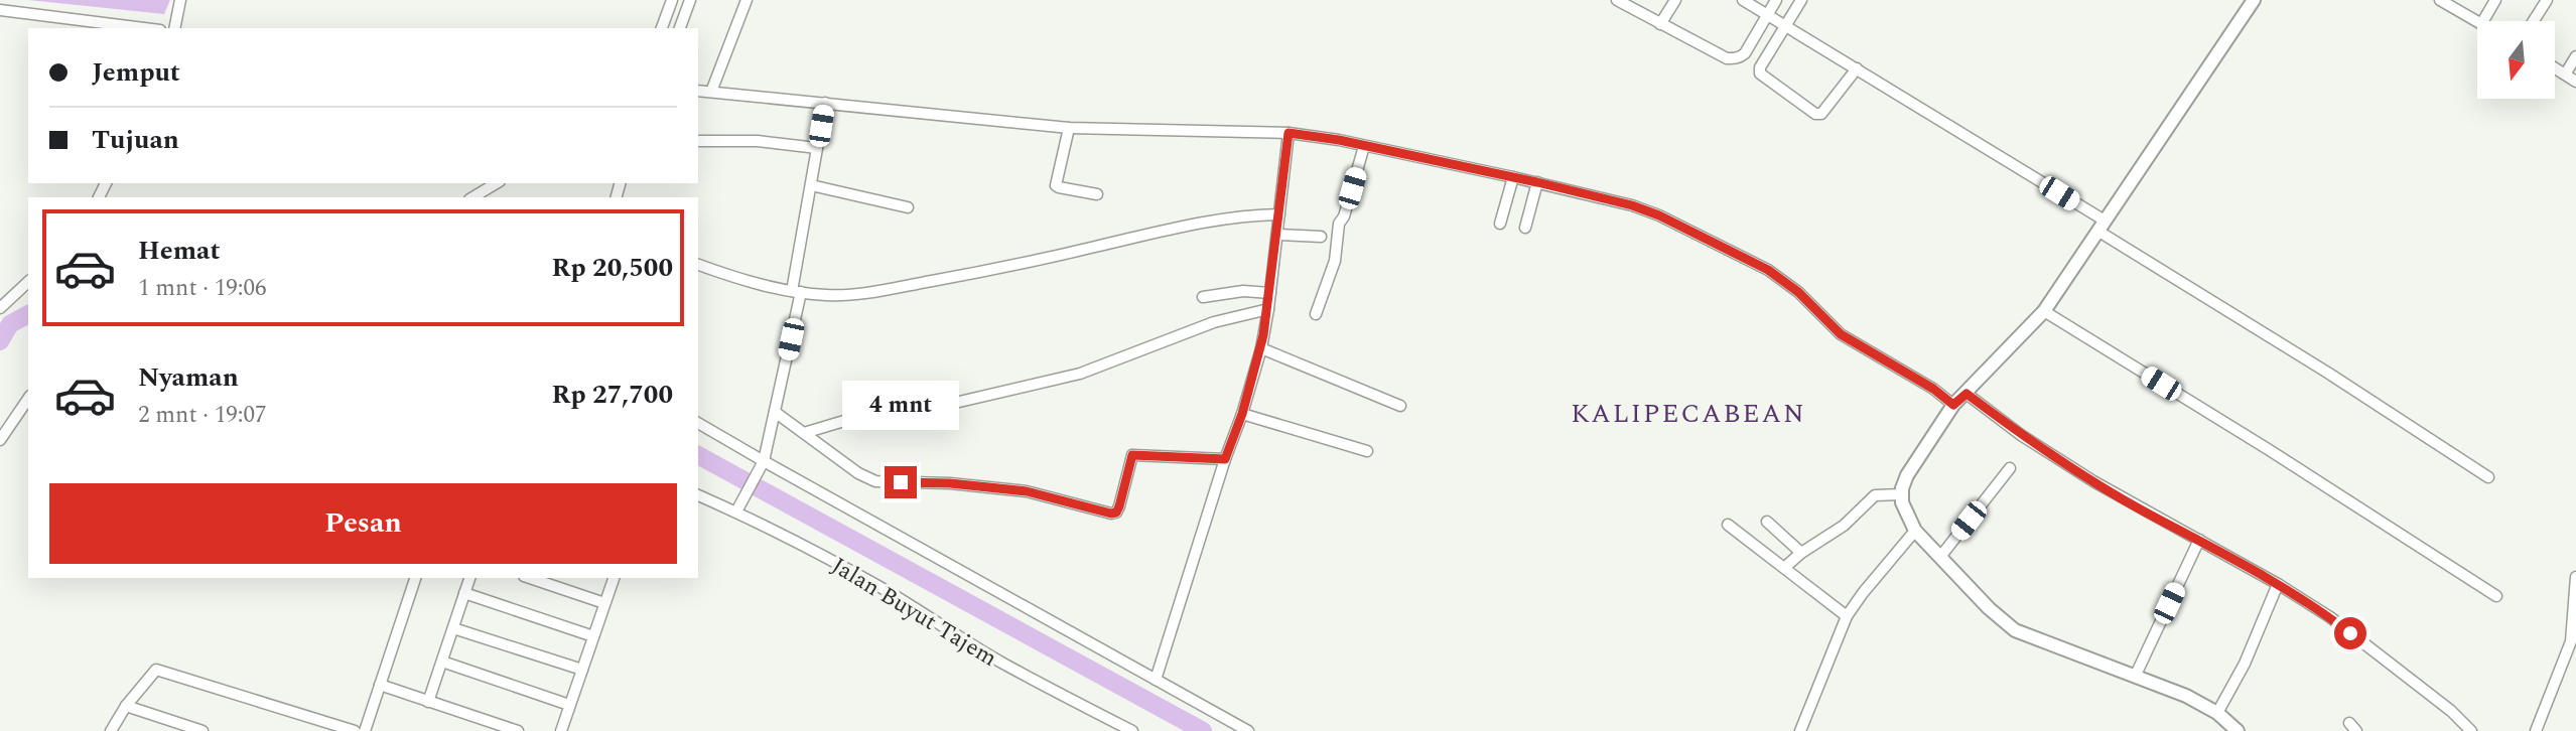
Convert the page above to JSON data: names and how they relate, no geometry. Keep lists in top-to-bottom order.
{
  "streets": {
    "street": ["Jalan Buyut Tajem"]
  },
  "districts": ["KALIPECABEAN"],
  "north": "bottom",
  "page": {
    "banner": ["Jemput", "Tujuan"],
    "list": [
      {
        "name": "Hemat",
        "note": "1 mnt · 19:06",
        "value": "Rp 20,500"
      },
      {
        "name": "Nyaman",
        "note": "2 mnt · 19:07",
        "value": "Rp 27,700"
      }
    ],
    "bubble": "4 mnt",
    "buttons": "Pesan"
  }
}
